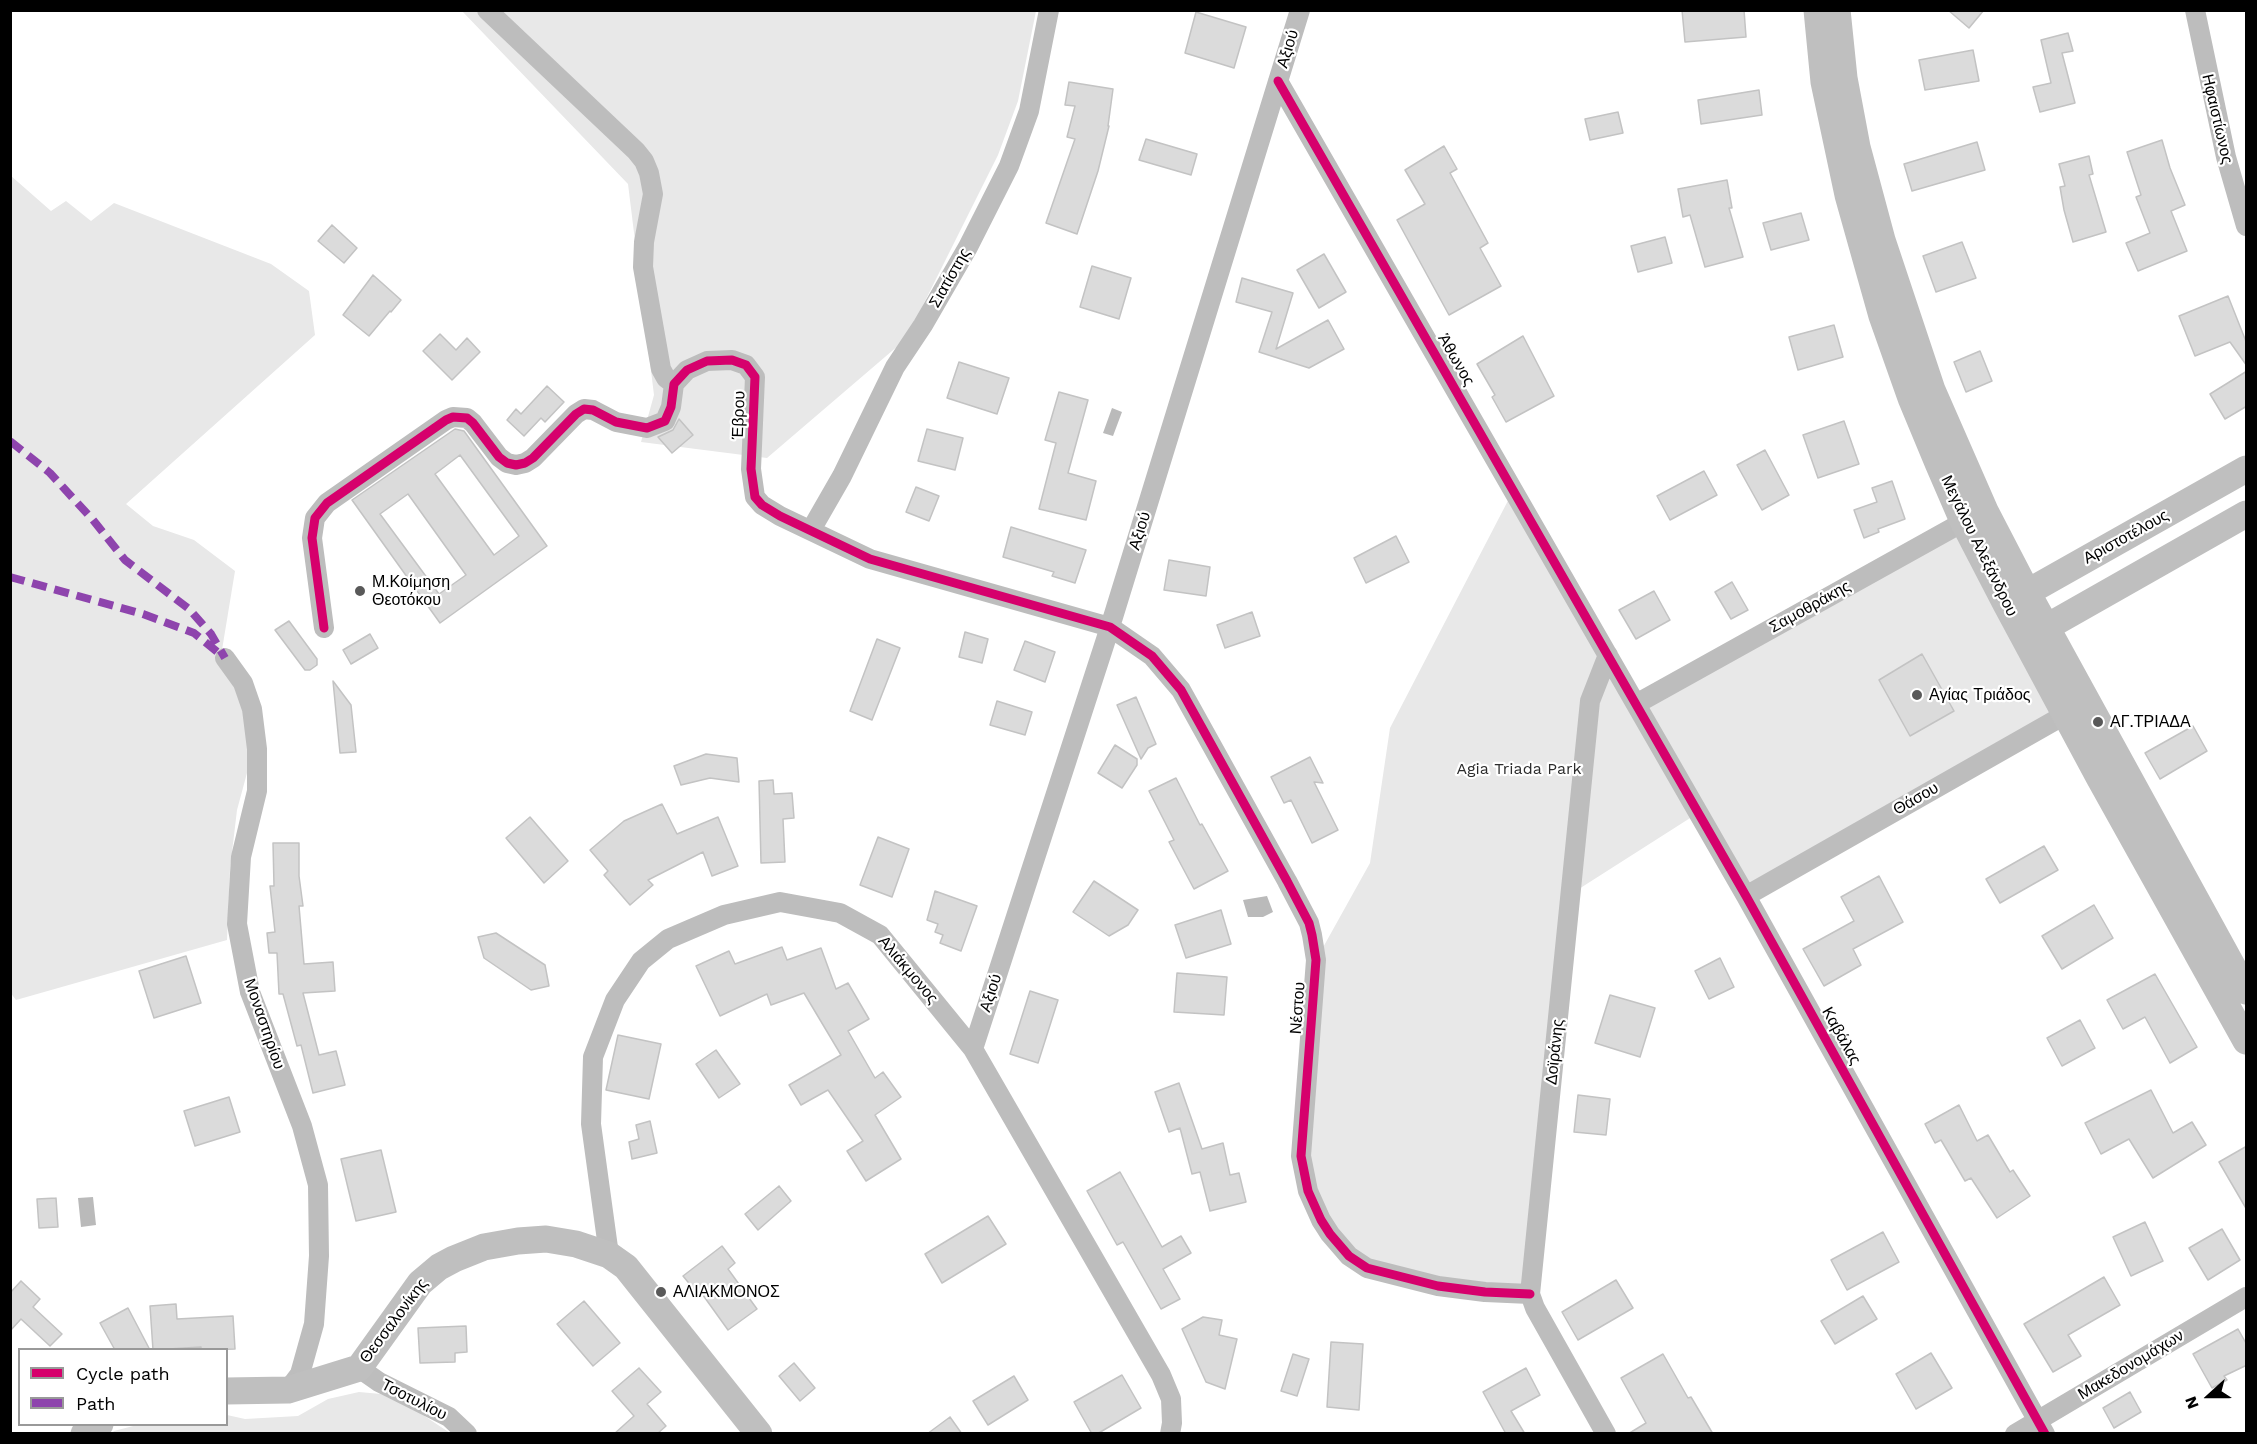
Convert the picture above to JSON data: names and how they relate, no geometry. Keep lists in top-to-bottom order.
{
  "streets": {
    "street": [
      "Αξιού",
      "Ηφαιστίωνος",
      "Σιατίστης",
      "Άθωνος",
      "Έβρου",
      "Αριστοτέλους",
      "Μεγάλου Αλεξάνδρου",
      "Σαμοθράκης",
      "Θάσου",
      "Αλιάκμονος",
      "Νέστου",
      "Μοναστηρίου",
      "Καβάλας",
      "Δοϊράνης",
      "Θεσσαλονίκης",
      "Μακεδονομάχων",
      "Τσοτυλίου"
    ]
  },
  "crossings": [
    ["Αξιού", "Άθωνος"],
    ["Αξιού", "Έβρου"],
    ["Αξιού", "Αλιάκμονος"],
    ["Αξιού", "Νέστου"],
    ["Σιατίστης", "Έβρου"],
    ["Άθωνος", "Καβάλας"],
    ["Άθωνος", "Δοϊράνης"],
    ["Έβρου", "Νέστου"],
    ["Αριστοτέλους", "Μεγάλου Αλεξάνδρου"],
    ["Μεγάλου Αλεξάνδρου", "Σαμοθράκης"],
    ["Μεγάλου Αλεξάνδρου", "Θάσου"],
    ["Σαμοθράκης", "Καβάλας"],
    ["Θάσου", "Καβάλας"],
    ["Αλιάκμονος", "Θεσσαλονίκης"],
    ["Νέστου", "Δοϊράνης"],
    ["Μοναστηρίου", "Θεσσαλονίκης"],
    ["Καβάλας", "Δοϊράνης"],
    ["Καβάλας", "Μακεδονομάχων"],
    ["Θεσσαλονίκης", "Τσοτυλίου"]
  ],
  "parks": ["Agia Triada Park"],
  "places": [
    "Μ.Κοίμηση Θεοτόκου",
    "Αγίας Τριάδος",
    "ΑΓ.ΤΡΙΑΔΑ",
    "ΑΛΙΑΚΜΟΝΟΣ"
  ],
  "legend": ["Cycle path", "Path"],
  "north": "left"
}
